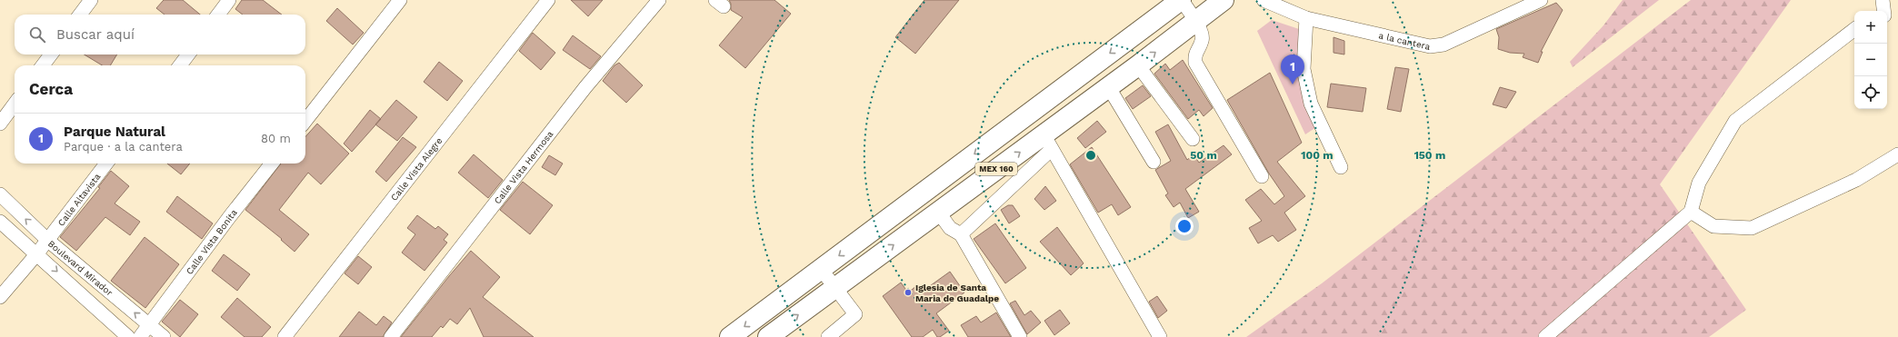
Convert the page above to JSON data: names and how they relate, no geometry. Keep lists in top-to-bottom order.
{
  "streets": {
    "main road": ["MEX 160"],
    "street": [
      "a la cantera",
      "Calle Vista Hermosa",
      "Calle Vista Alegre",
      "Calle Altavista",
      "Calle Vista Bonita",
      "Boulevard Mirador"
    ]
  },
  "crossings": [
    ["Calle Altavista", "Boulevard Mirador"],
    ["Calle Vista Bonita", "Boulevard Mirador"]
  ],
  "places": ["Iglesia de Santa Maria de Guadalpe"],
  "page": {
    "map_buttons": ["+", "−"],
    "search": "Buscar aquí",
    "pins": "1",
    "heading": "Cerca",
    "list": [
      {
        "mark": "1",
        "name": "Parque Natural",
        "note": "Parque · a la cantera",
        "value": "80 m"
      }
    ]
  },
  "rings": ["50 m", "100 m", "150 m"]
}
